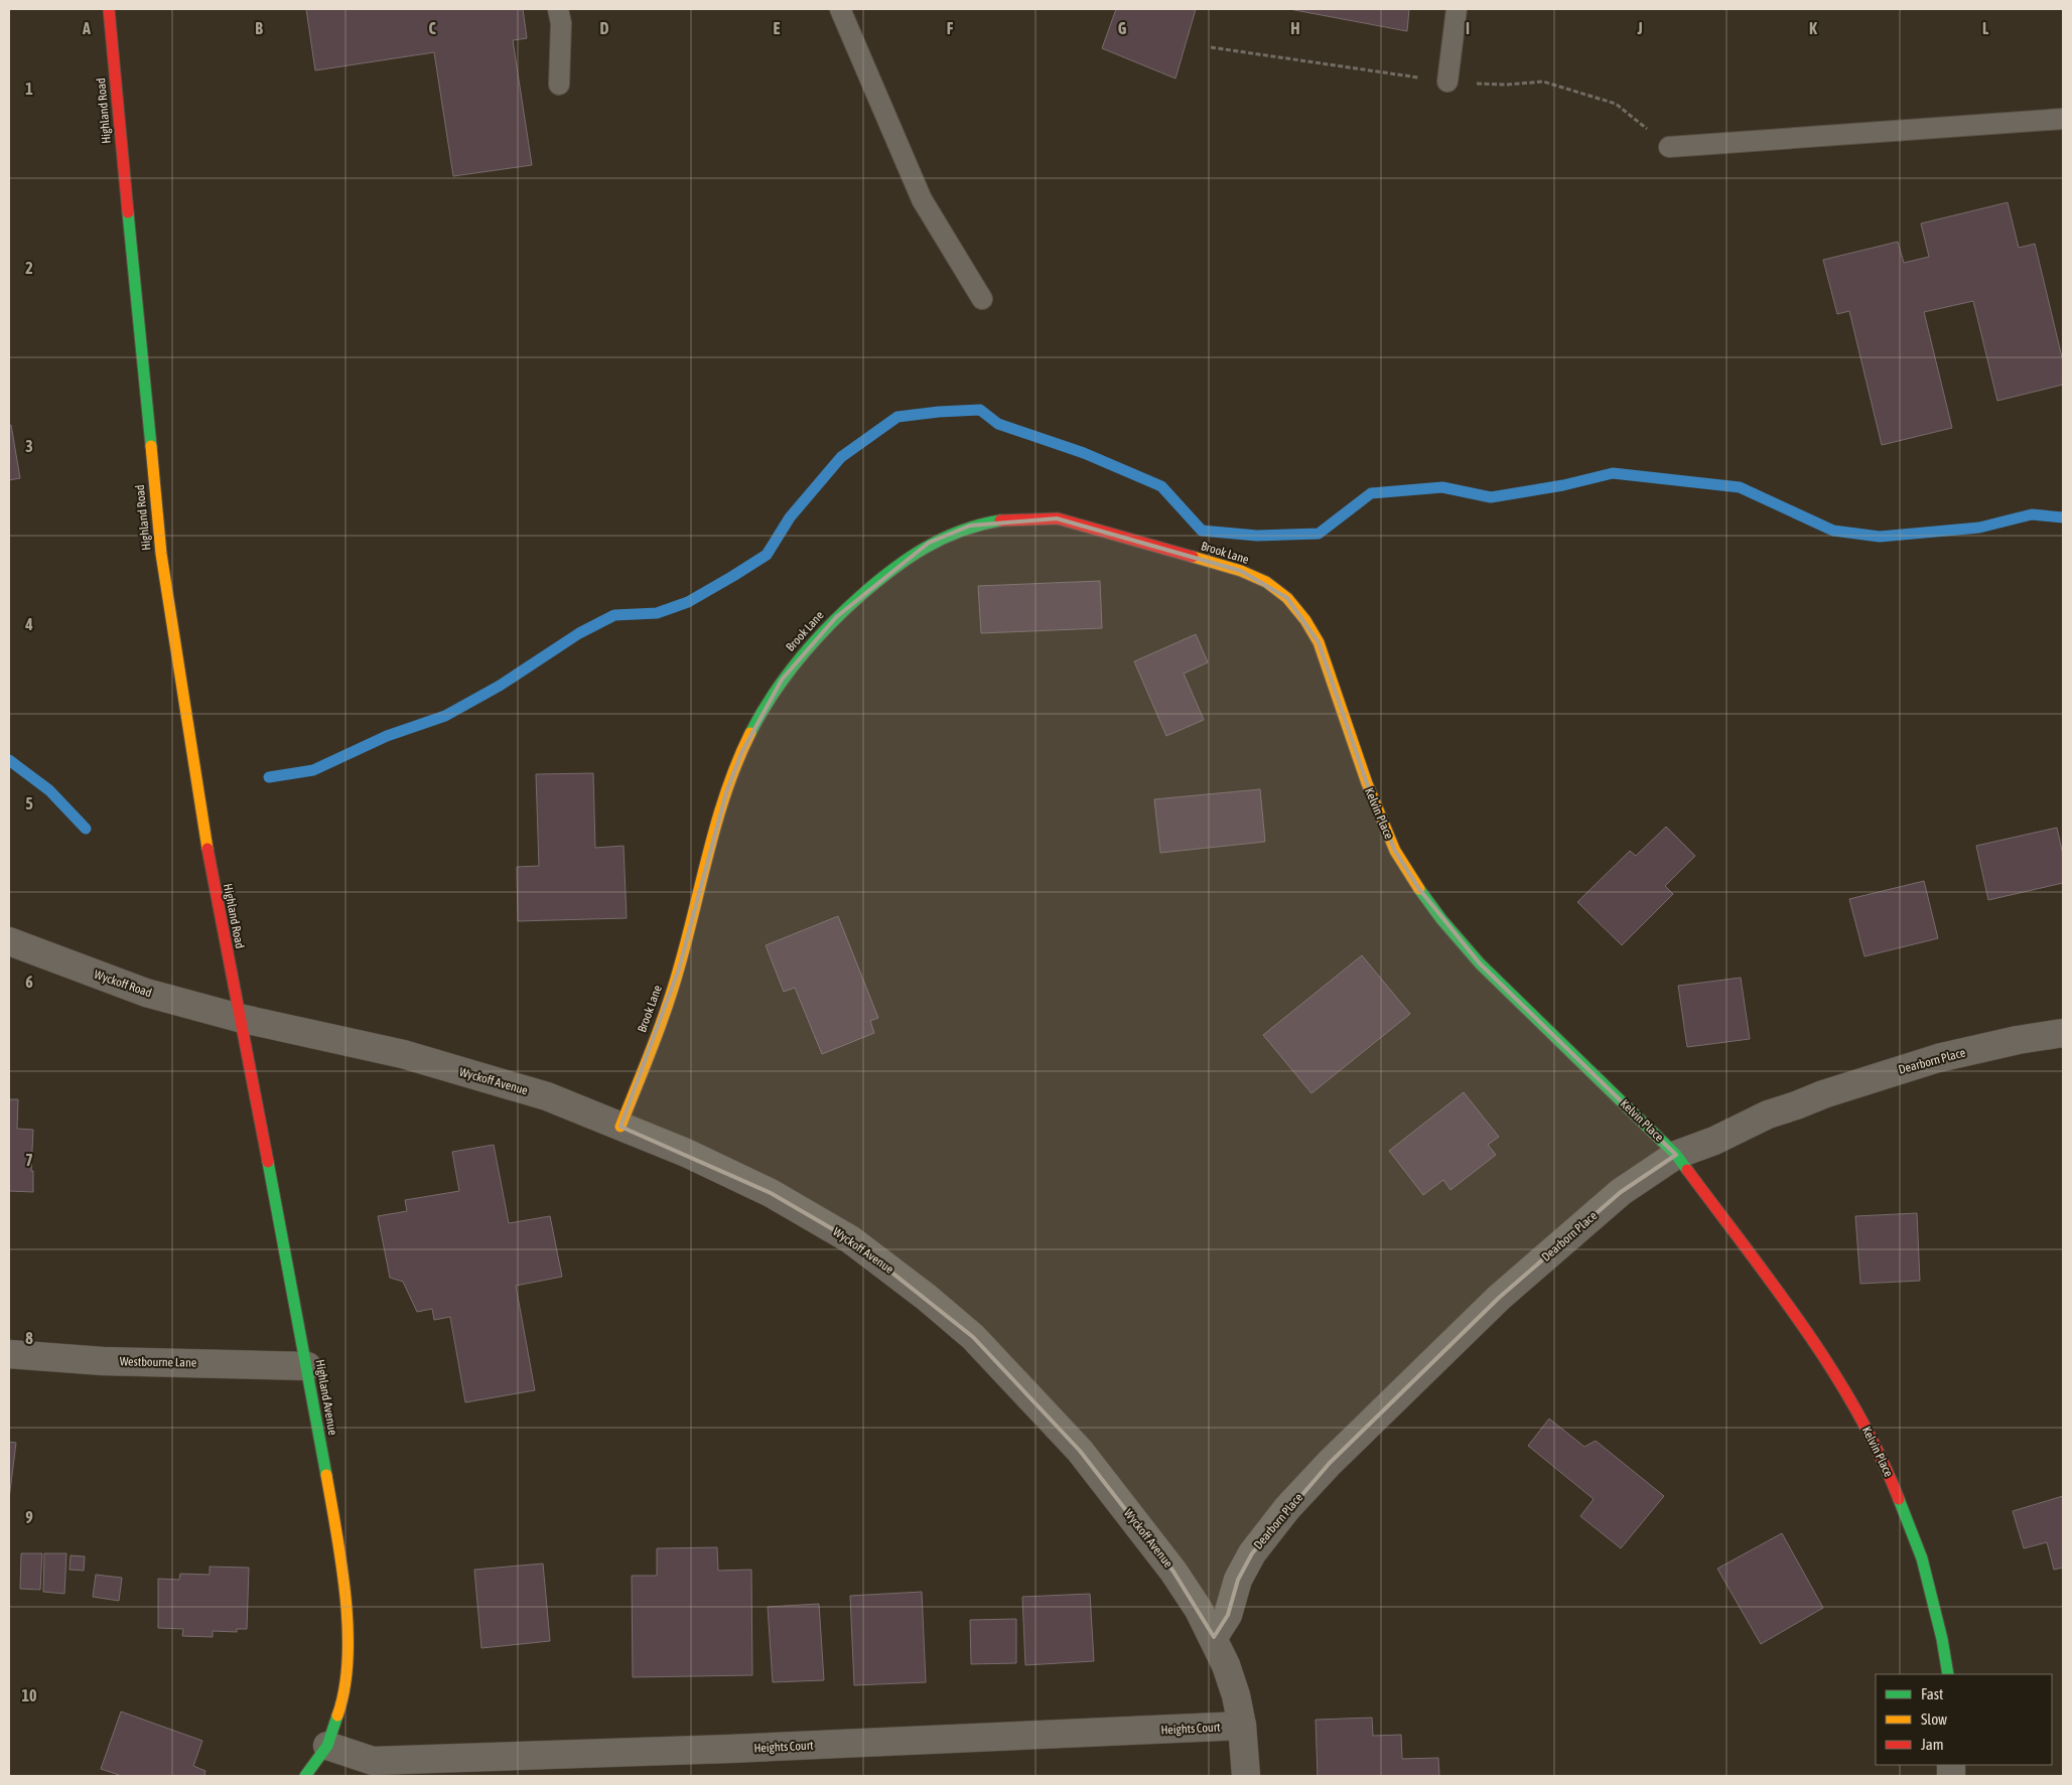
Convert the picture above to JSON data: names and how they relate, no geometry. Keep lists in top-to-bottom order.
{
  "streets": {
    "street": [
      "Highland Road",
      "Brook Lane",
      "Kelvin Place",
      "Wyckoff Road",
      "Dearborn Place",
      "Wyckoff Avenue",
      "Westbourne Lane",
      "Highland Avenue",
      "Heights Court"
    ]
  },
  "crossings": [
    ["Highland Road", "Wyckoff Road"],
    ["Highland Road", "Wyckoff Avenue"],
    ["Highland Road", "Highland Avenue"],
    ["Brook Lane", "Kelvin Place"],
    ["Brook Lane", "Wyckoff Avenue"],
    ["Kelvin Place", "Dearborn Place"],
    ["Wyckoff Road", "Wyckoff Avenue"],
    ["Wyckoff Road", "Highland Avenue"],
    ["Dearborn Place", "Wyckoff Avenue"],
    ["Wyckoff Avenue", "Highland Avenue"],
    ["Wyckoff Avenue", "Heights Court"],
    ["Westbourne Lane", "Highland Avenue"],
    ["Highland Avenue", "Heights Court"]
  ],
  "legend": ["Fast", "Slow", "Jam"],
  "grid": {
    "columns": [
      "A",
      "B",
      "C",
      "D",
      "E",
      "F",
      "G",
      "H",
      "I",
      "J",
      "K",
      "L"
    ],
    "rows": [
      "1",
      "2",
      "3",
      "4",
      "5",
      "6",
      "7",
      "8",
      "9",
      "10"
    ]
  }
}
